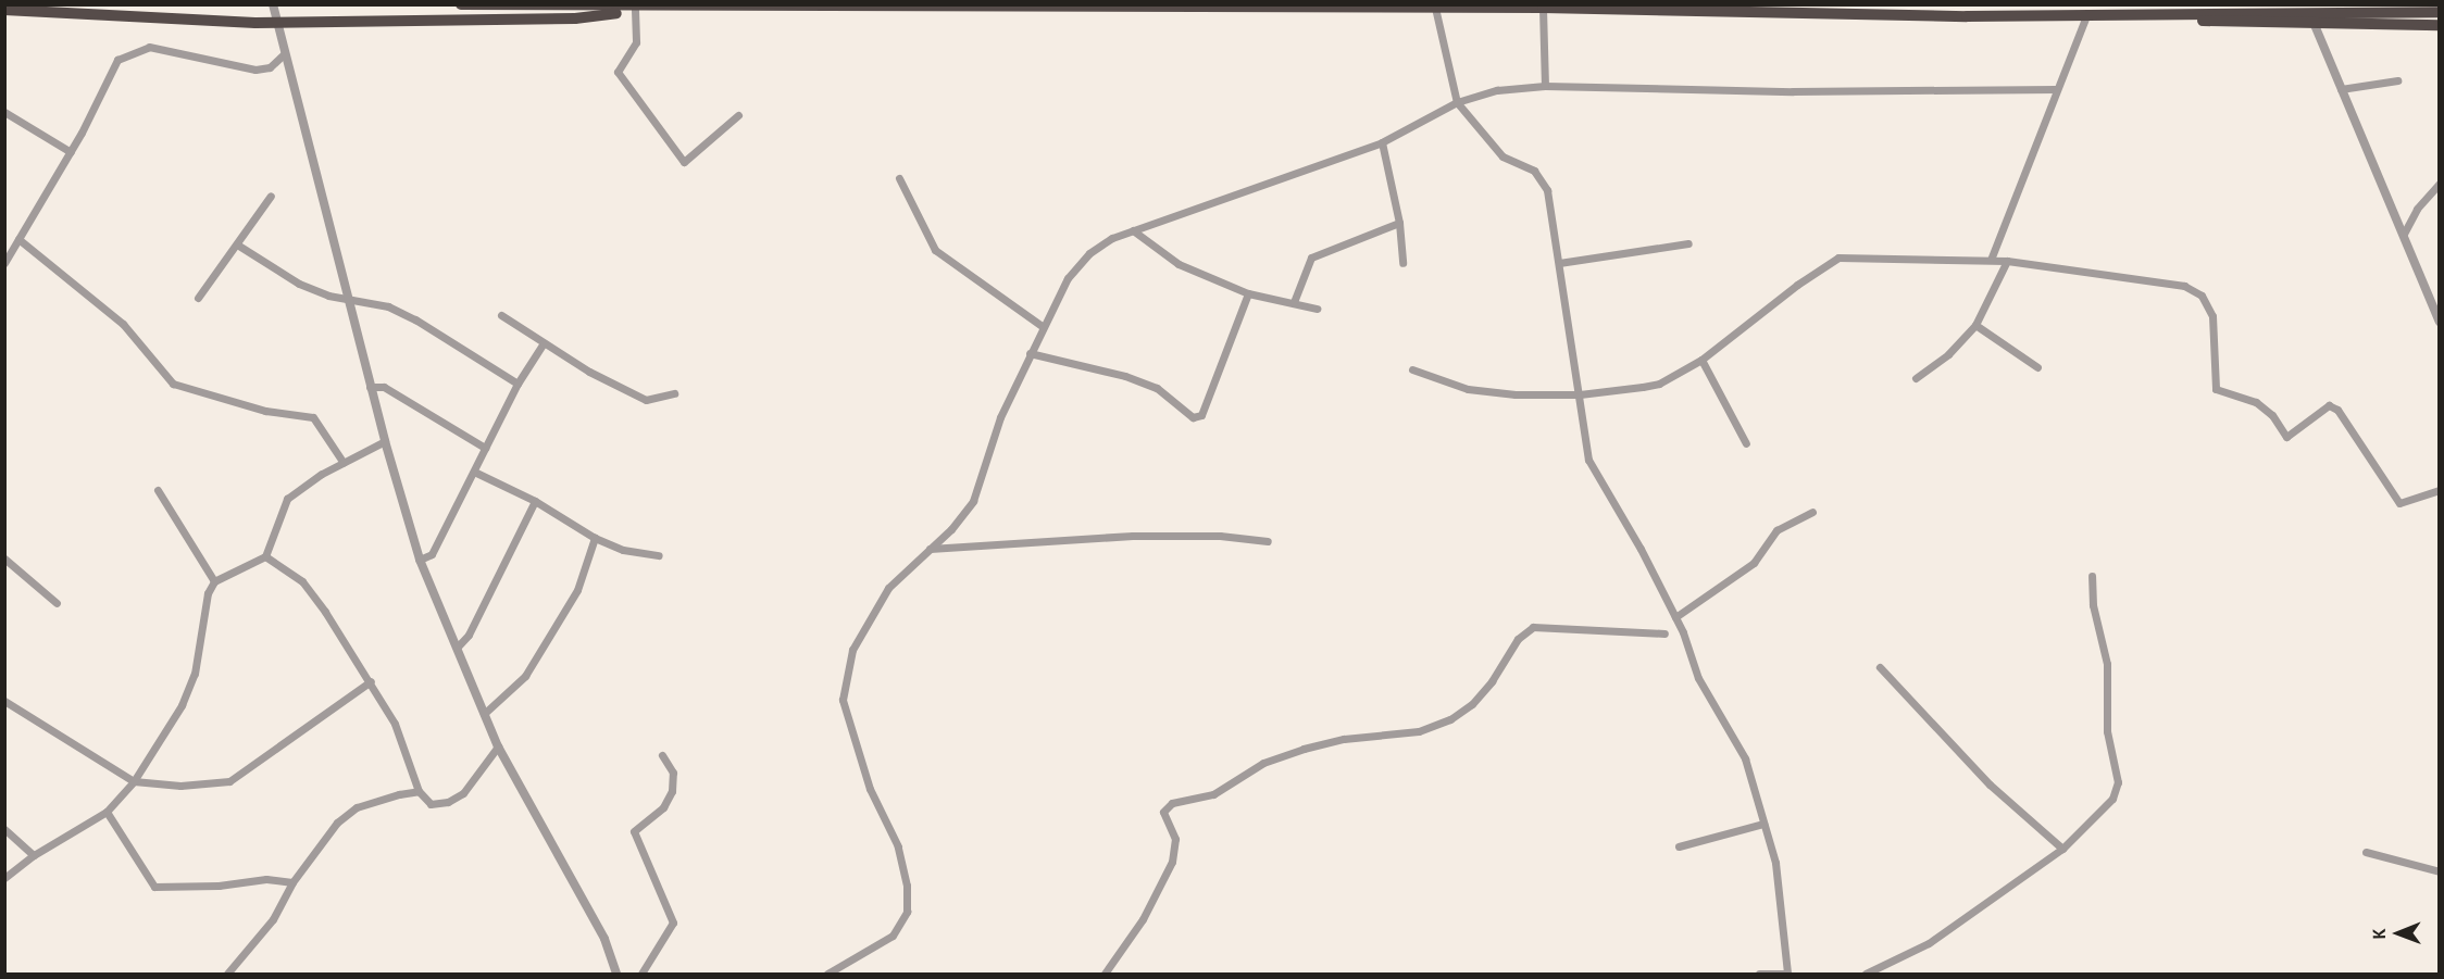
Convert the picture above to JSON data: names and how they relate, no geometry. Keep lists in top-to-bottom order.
{
  "north": "left"
}
